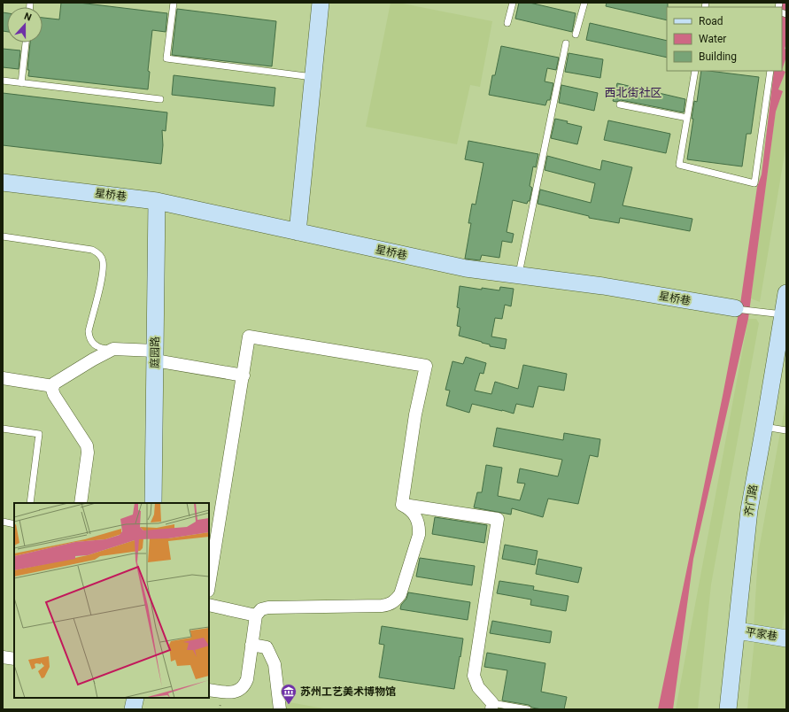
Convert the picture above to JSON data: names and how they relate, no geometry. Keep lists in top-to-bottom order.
{
  "streets": {
    "street": [
      "星桥巷",
      "庭园路",
      "齐门路",
      "平家巷"
    ]
  },
  "crossings": [
    ["星桥巷", "庭园路"],
    ["星桥巷", "齐门路"],
    ["齐门路", "平家巷"]
  ],
  "districts": ["西北街社区"],
  "places": {
    "museum": ["苏州工艺美术博物馆"]
  },
  "legend": ["Road", "Water", "Building"],
  "north": "top"
}
